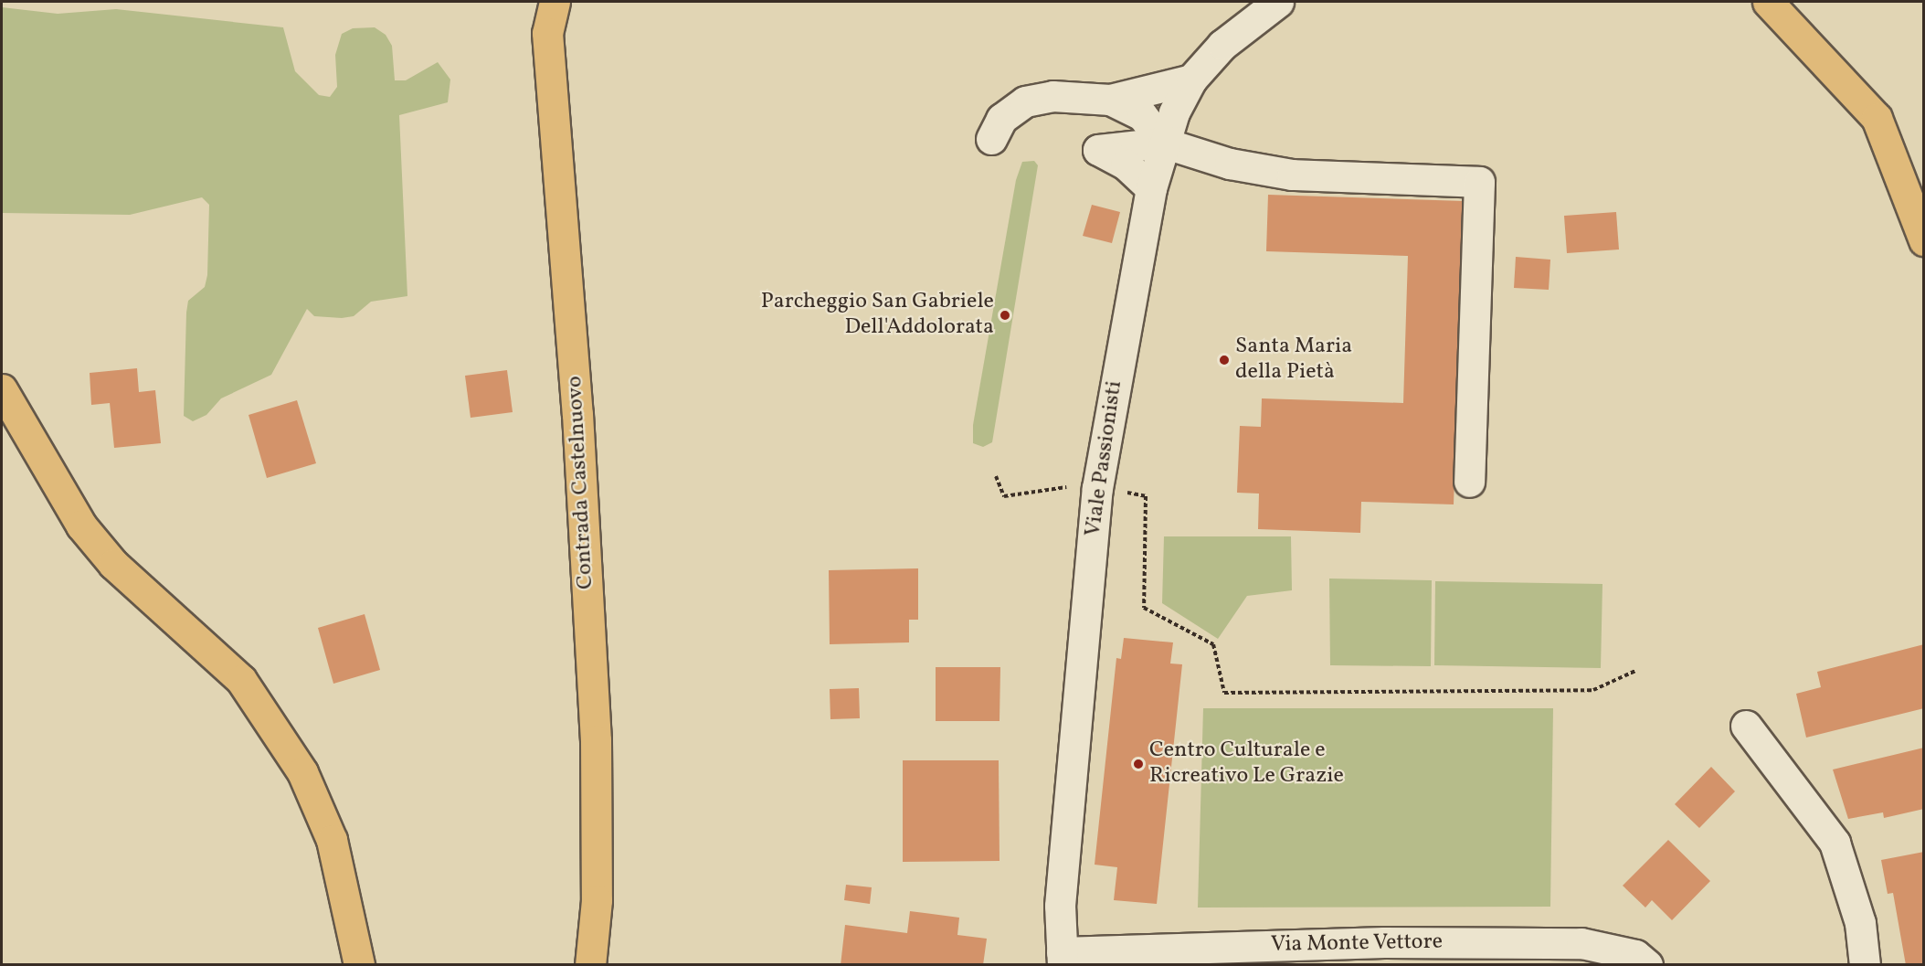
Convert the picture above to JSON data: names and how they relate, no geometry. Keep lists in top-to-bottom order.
{
  "streets": {
    "main road": ["Contrada Castelnuovo"],
    "street": ["Viale Passionisti", "Via Monte Vettore"]
  },
  "crossings": [
    ["Viale Passionisti", "Via Monte Vettore"]
  ],
  "places": ["Parcheggio San Gabriele Dell'Addolorata", "Santa Maria della Pietà", "Centro Culturale e Ricreativo Le Grazie"]
}
